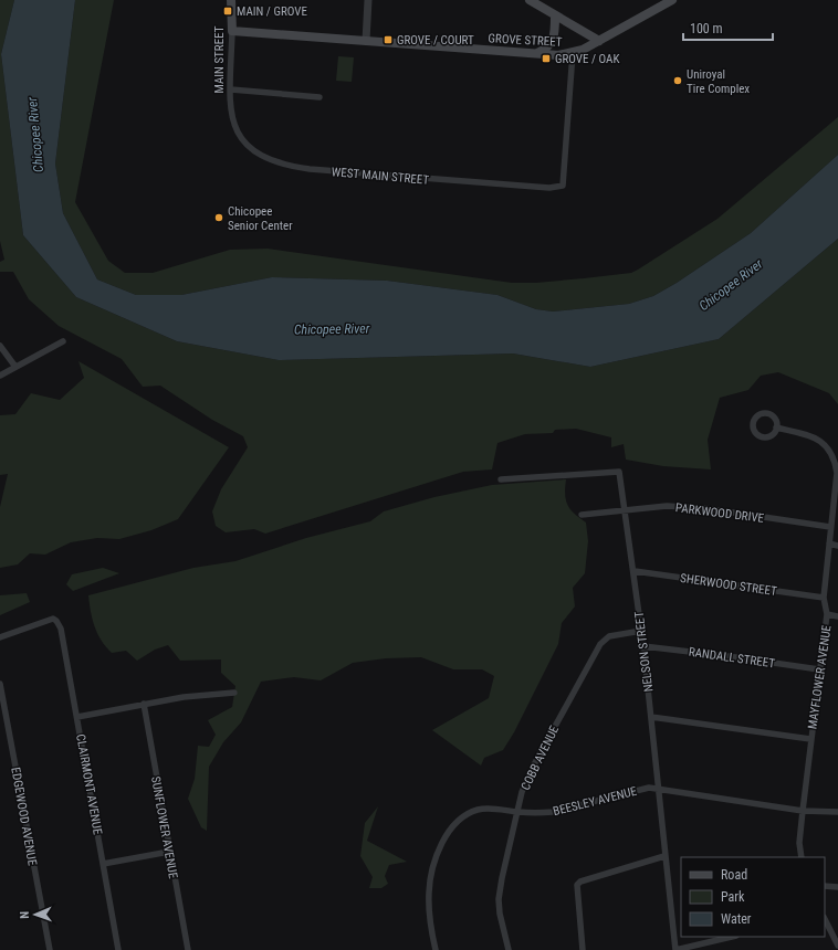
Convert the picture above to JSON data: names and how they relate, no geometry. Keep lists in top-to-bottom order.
{
  "streets": {
    "main road": ["GROVE STREET", "MAIN STREET"],
    "street": [
      "WEST MAIN STREET",
      "PARKWOOD DRIVE",
      "SHERWOOD STREET",
      "NELSON STREET",
      "RANDALL STREET",
      "MAYFLOWER AVENUE",
      "COBB AVENUE",
      "CLAIRMONT AVENUE",
      "BEESLEY AVENUE",
      "EDGEWOOD AVENUE",
      "SUNFLOWER AVENUE"
    ]
  },
  "crossings": [
    ["GROVE STREET", "MAIN STREET"],
    ["GROVE STREET", "WEST MAIN STREET"],
    ["MAIN STREET", "WEST MAIN STREET"],
    ["PARKWOOD DRIVE", "NELSON STREET"],
    ["PARKWOOD DRIVE", "MAYFLOWER AVENUE"],
    ["SHERWOOD STREET", "NELSON STREET"],
    ["SHERWOOD STREET", "MAYFLOWER AVENUE"],
    ["NELSON STREET", "RANDALL STREET"],
    ["NELSON STREET", "COBB AVENUE"],
    ["NELSON STREET", "BEESLEY AVENUE"],
    ["RANDALL STREET", "MAYFLOWER AVENUE"],
    ["MAYFLOWER AVENUE", "BEESLEY AVENUE"],
    ["COBB AVENUE", "BEESLEY AVENUE"]
  ],
  "water": ["Chicopee River"],
  "places": {
    "transit": ["MAIN / GROVE", "GROVE / COURT", "GROVE / OAK"],
    "other": ["Uniroyal Tire Complex", "Chicopee Senior Center"]
  },
  "legend": ["Road", "Park", "Water"],
  "scale_bar": "100 m",
  "north": "left"
}
